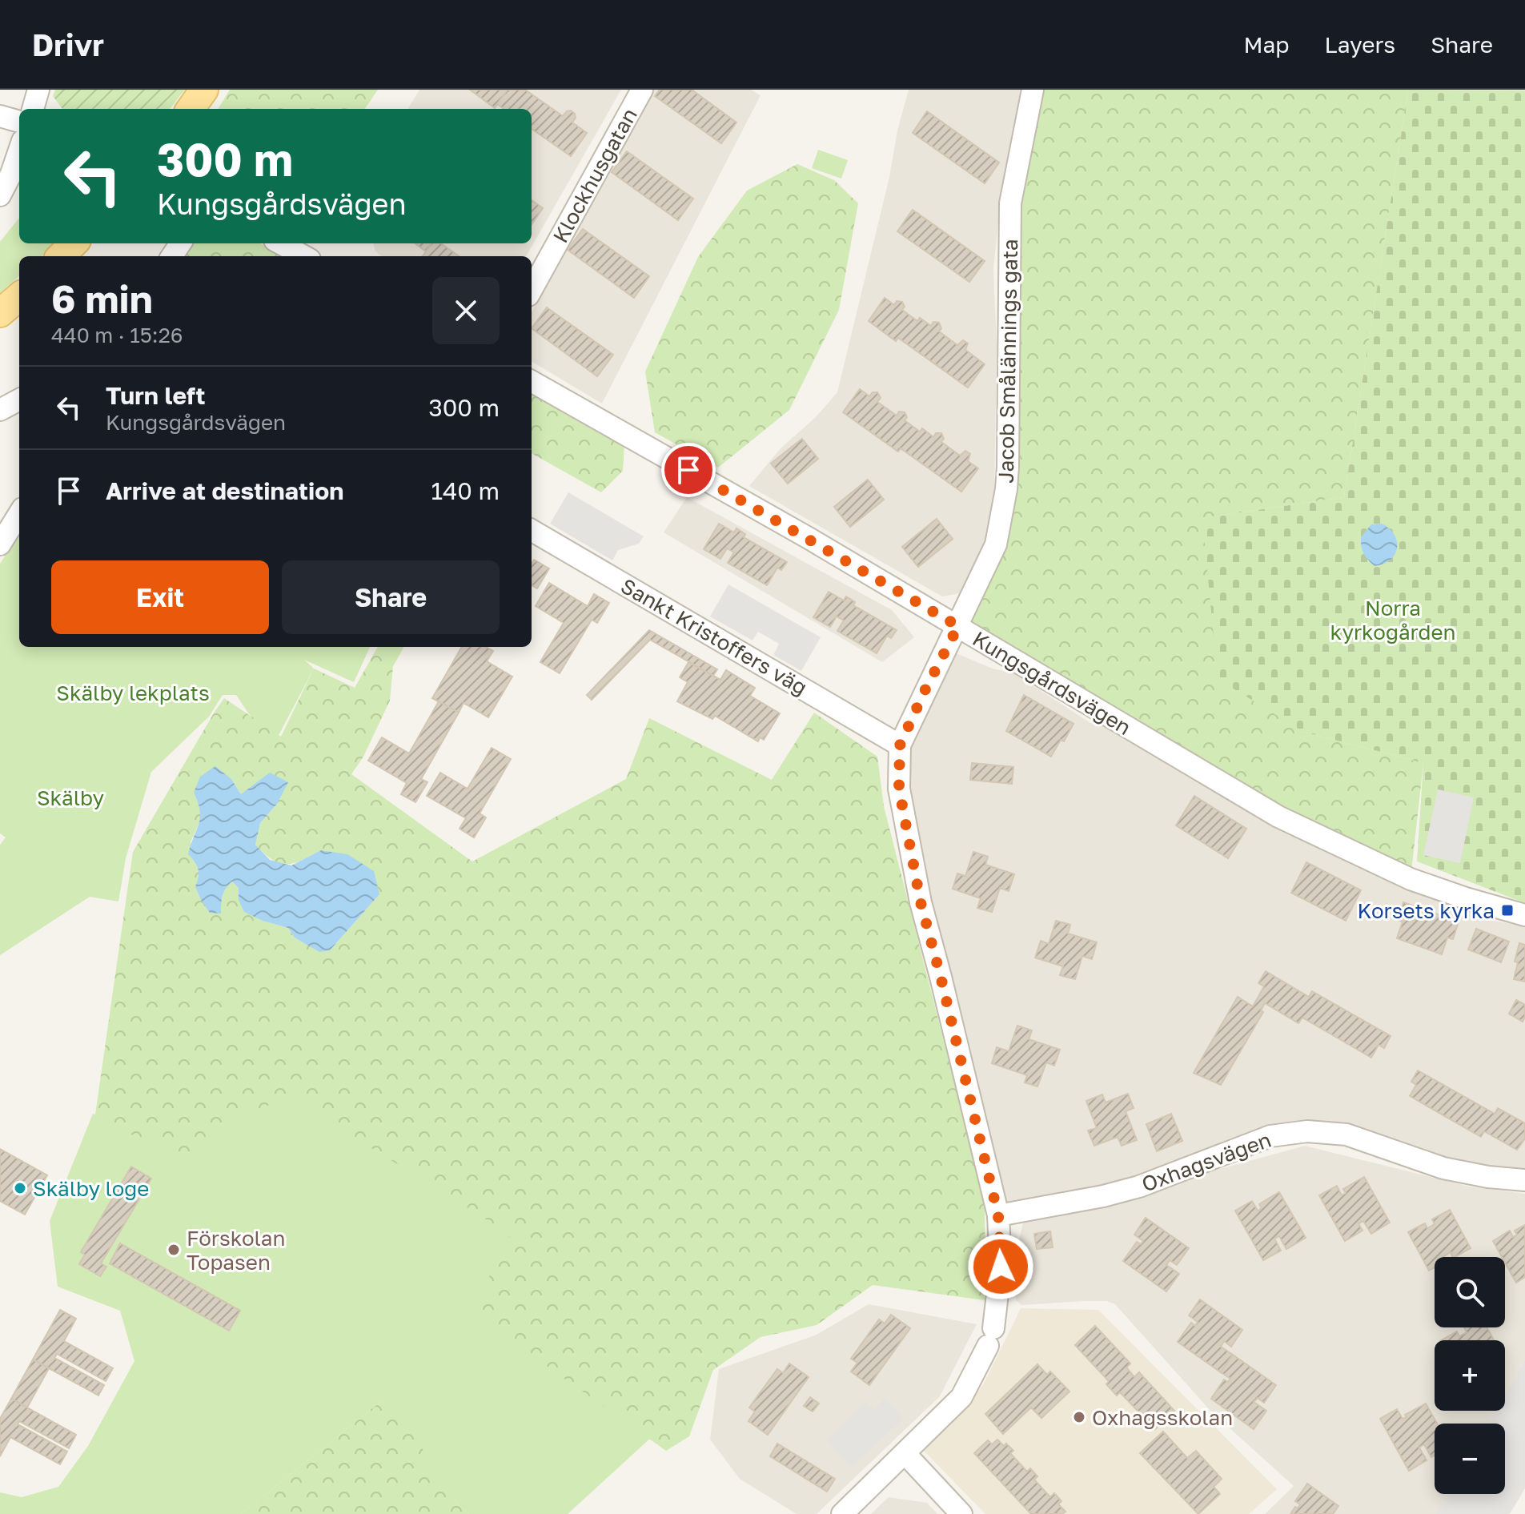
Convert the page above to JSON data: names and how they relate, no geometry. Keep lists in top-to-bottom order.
{
  "streets": {
    "street": [
      "Klockhusgatan",
      "Jacob Smålännings gata",
      "Sankt Kristoffers väg",
      "Kungsgårdsvägen",
      "Oxhagsvägen"
    ]
  },
  "crossings": [
    ["Jacob Smålännings gata", "Sankt Kristoffers väg"],
    ["Jacob Smålännings gata", "Kungsgårdsvägen"]
  ],
  "parks": ["Norra kyrkogården", "Skälby lekplats", "Skälby"],
  "places": {
    "transit": ["Korsets kyrka"],
    "other": ["Skälby loge", "Förskolan Topasen", "Oxhagsskolan"]
  },
  "page": {
    "header": "Drivr",
    "nav": ["Map", "Layers", "Share"],
    "turn": ["300 m", "Kungsgårdsvägen"],
    "heading": ["6 min", "440 m · 15:26"],
    "list": [
      {
        "name": "Turn left",
        "note": "Kungsgårdsvägen",
        "value": "300 m"
      },
      {
        "name": "Arrive at destination",
        "value": "140 m"
      }
    ],
    "buttons": ["Exit", "Share"],
    "map_buttons": ["+", "−"]
  }
}
